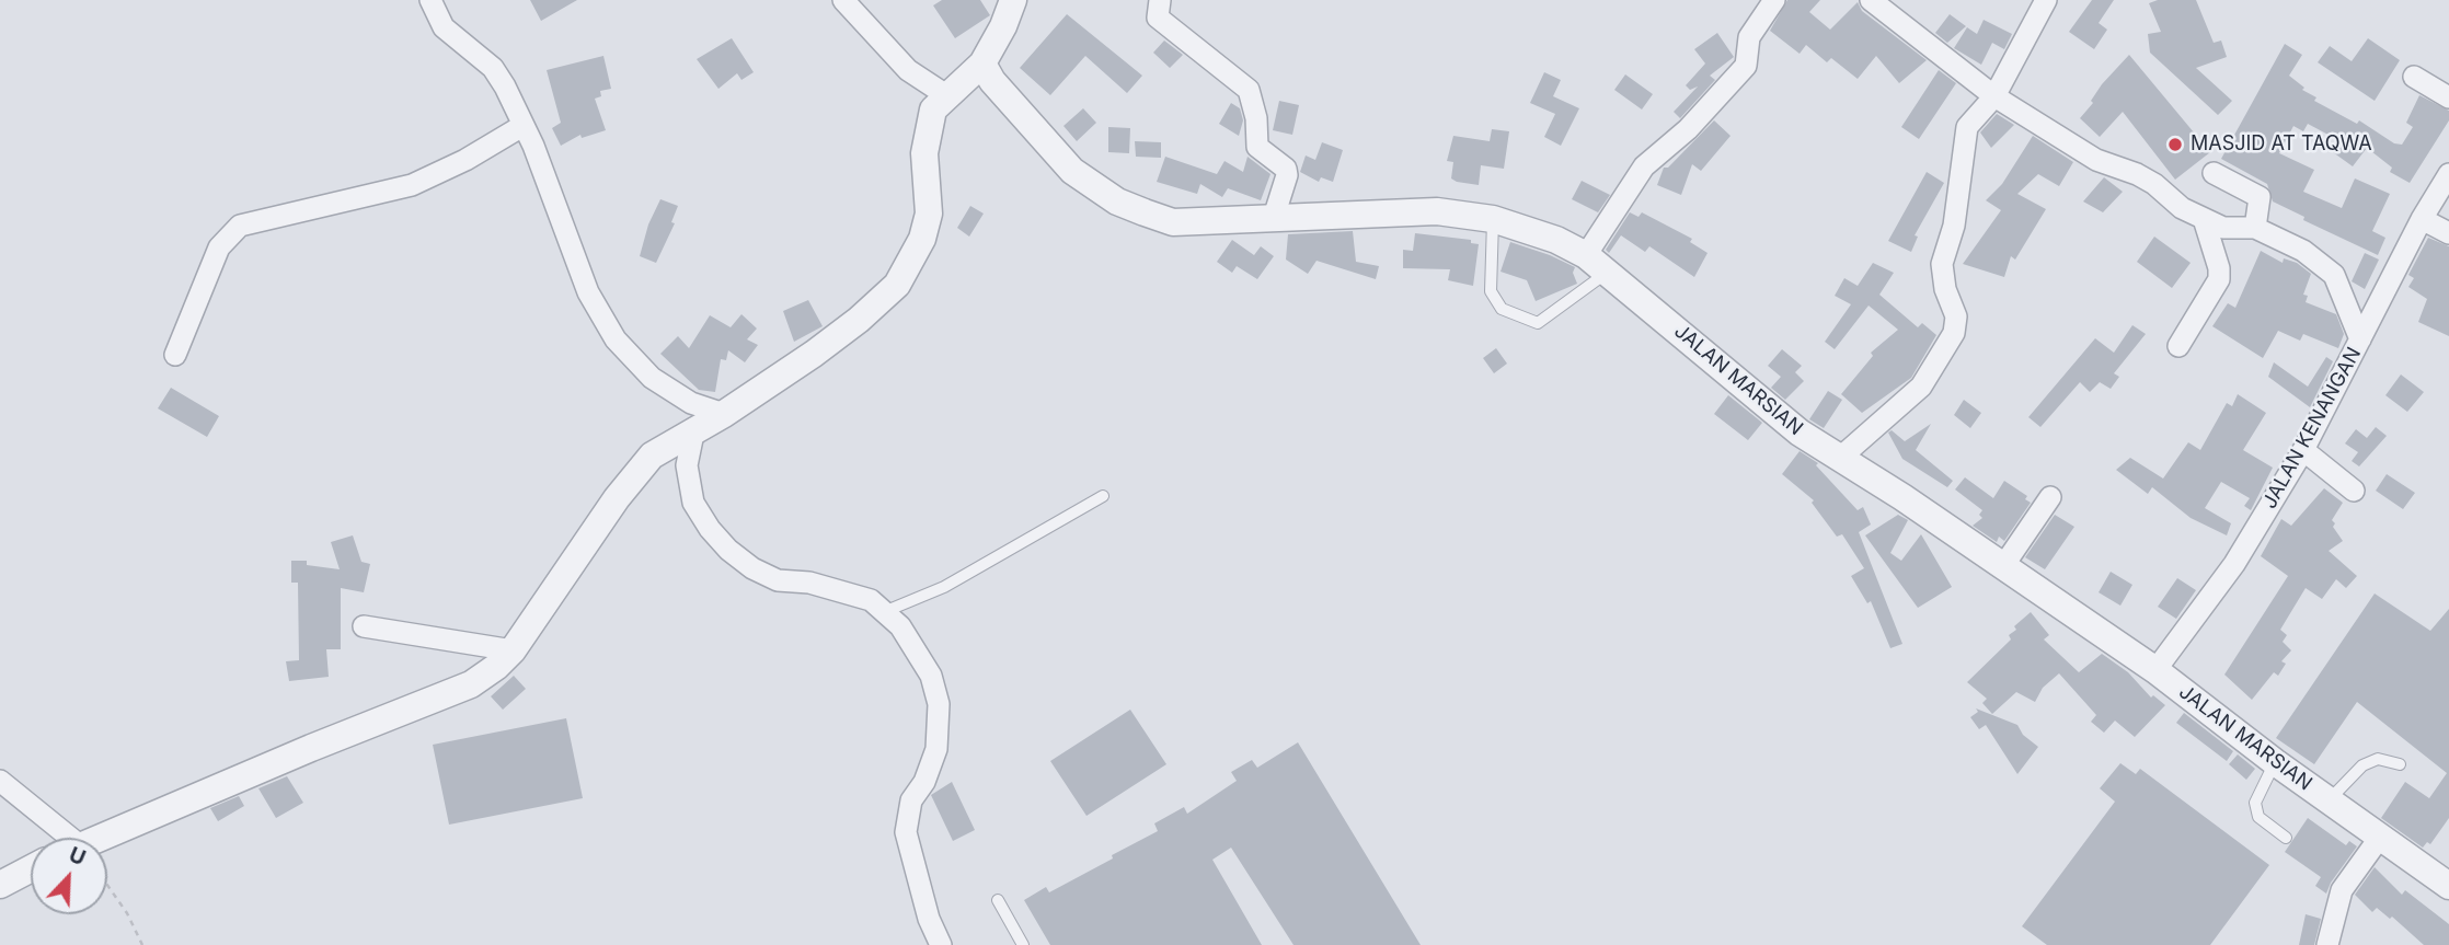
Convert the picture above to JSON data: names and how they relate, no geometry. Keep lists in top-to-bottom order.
{
  "streets": {
    "street": ["JALAN MARSIAN", "JALAN KENANGAN"]
  },
  "crossings": [
    ["JALAN MARSIAN", "JALAN KENANGAN"]
  ],
  "places": ["MASJID AT TAQWA"],
  "north": "top right"
}
